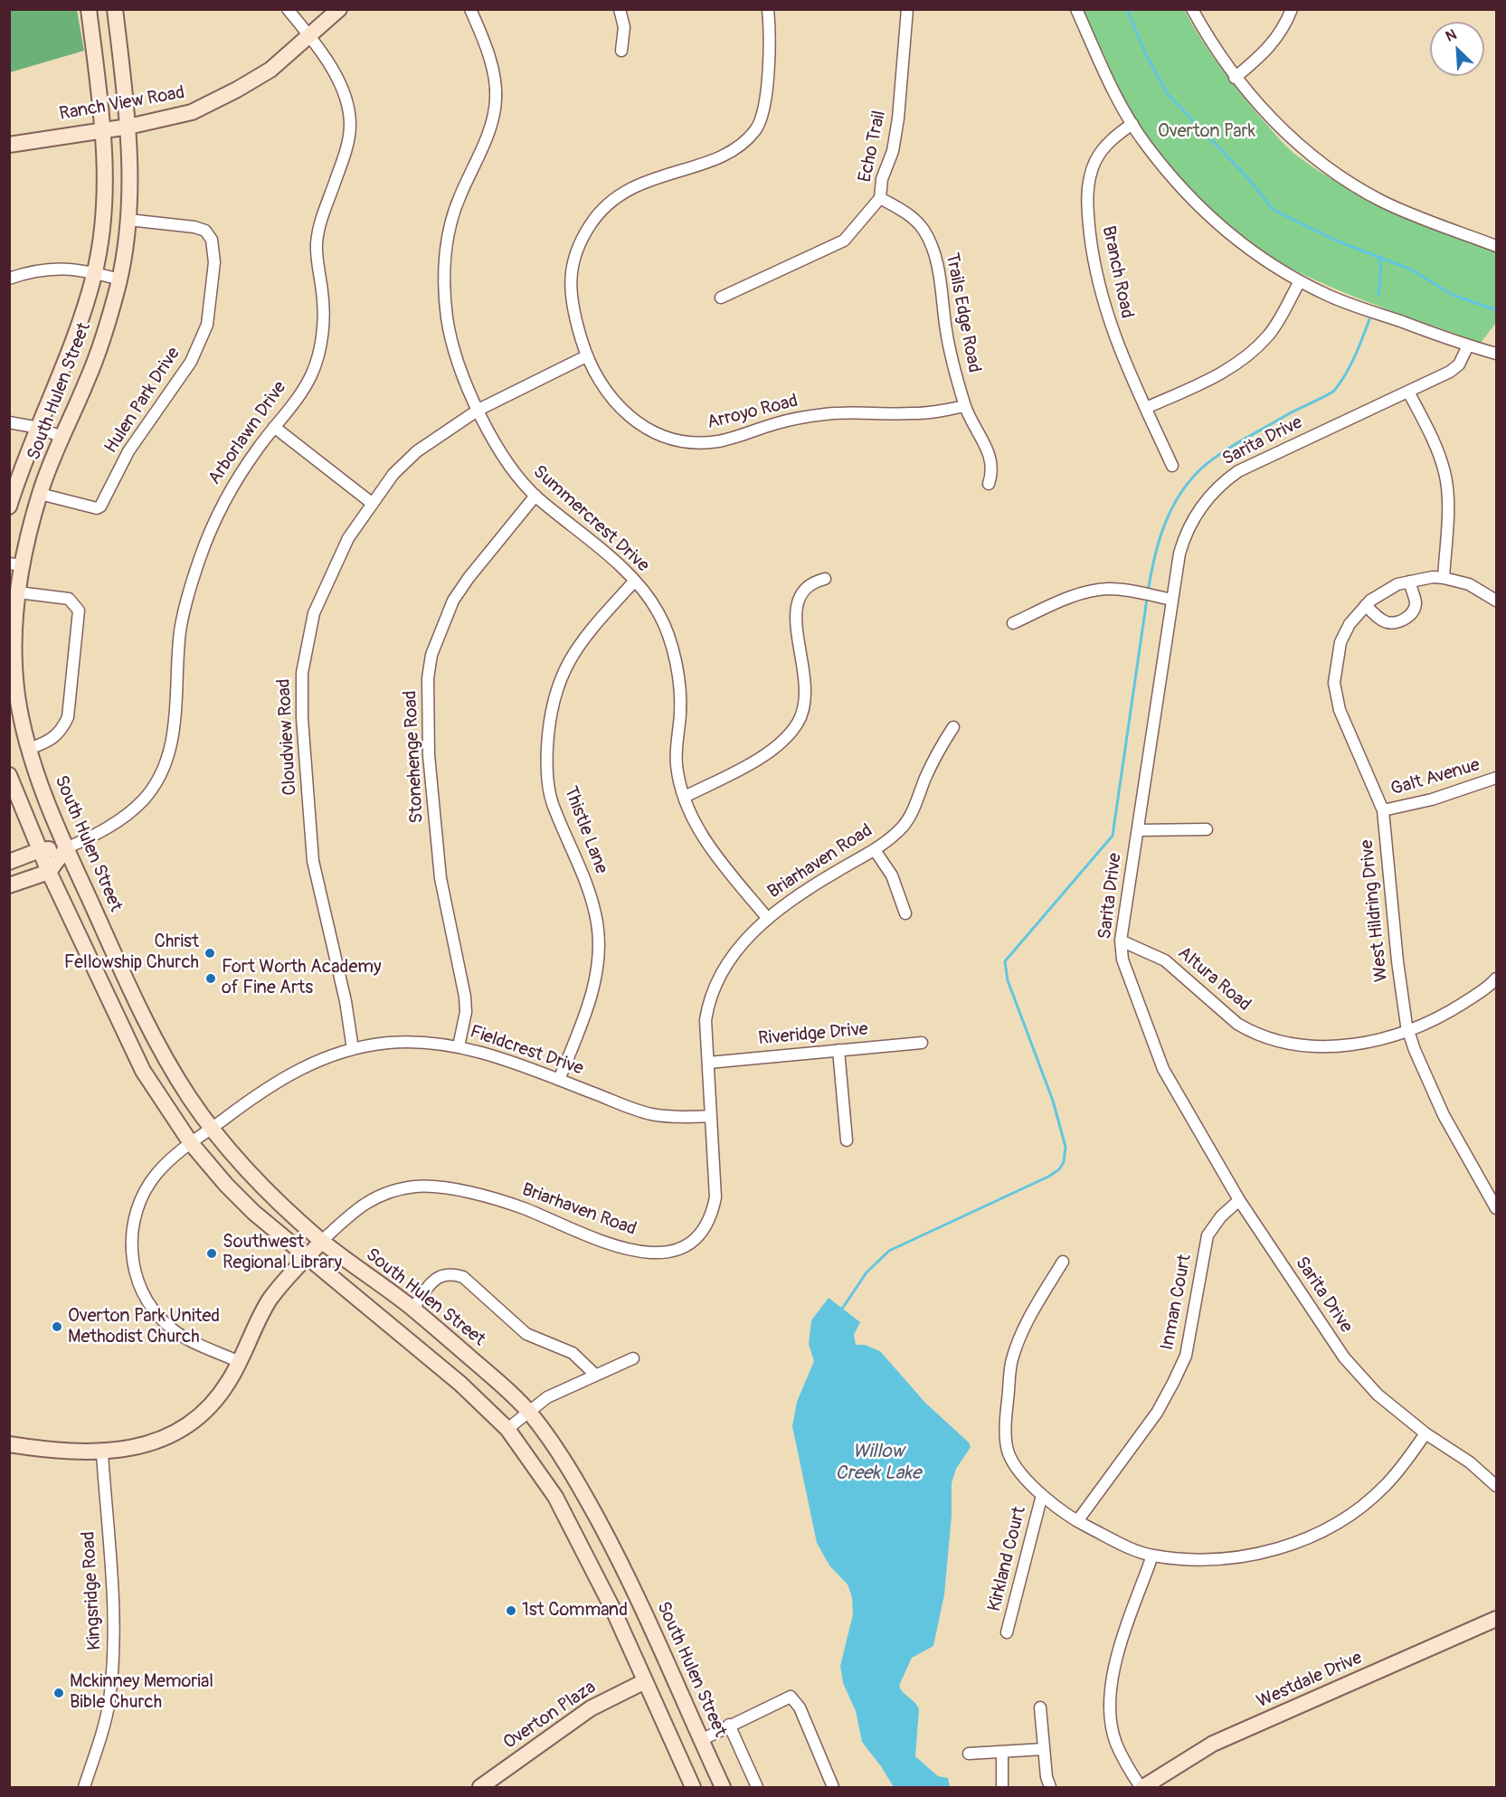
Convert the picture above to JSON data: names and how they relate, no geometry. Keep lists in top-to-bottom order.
{
  "streets": {
    "main road": [
      "Ranch View Road",
      "South Hulen Street",
      "Arborlawn Drive",
      "Briarhaven Road",
      "Westdale Drive",
      "Overton Plaza"
    ],
    "street": [
      "Echo Trail",
      "Branch Road",
      "Trails Edge Road",
      "Hulen Park Drive",
      "Arroyo Road",
      "Sarita Drive",
      "Summercrest Drive",
      "Cloudview Road",
      "Stonehenge Road",
      "Galt Avenue",
      "Thistle Lane",
      "West Hildring Drive",
      "Altura Road",
      "Riveridge Drive",
      "Fieldcrest Drive",
      "Inman Court",
      "Kirkland Court",
      "Kingsridge Road"
    ]
  },
  "crossings": [
    ["Ranch View Road", "South Hulen Street"],
    ["Ranch View Road", "Arborlawn Drive"],
    ["Echo Trail", "Trails Edge Road"],
    ["Trails Edge Road", "Arroyo Road"],
    ["South Hulen Street", "Hulen Park Drive"],
    ["South Hulen Street", "Arborlawn Drive"],
    ["South Hulen Street", "Briarhaven Road"],
    ["South Hulen Street", "Fieldcrest Drive"],
    ["Arroyo Road", "Cloudview Road"],
    ["Sarita Drive", "Altura Road"],
    ["Sarita Drive", "Inman Court"],
    ["Summercrest Drive", "Cloudview Road"],
    ["Summercrest Drive", "Stonehenge Road"],
    ["Summercrest Drive", "Thistle Lane"],
    ["Summercrest Drive", "Briarhaven Road"],
    ["Cloudview Road", "Fieldcrest Drive"],
    ["Stonehenge Road", "Fieldcrest Drive"],
    ["Galt Avenue", "West Hildring Drive"],
    ["Thistle Lane", "Fieldcrest Drive"],
    ["Briarhaven Road", "Riveridge Drive"],
    ["Briarhaven Road", "Fieldcrest Drive"],
    ["Briarhaven Road", "Kingsridge Road"],
    ["West Hildring Drive", "Altura Road"]
  ],
  "water": ["Willow Creek Lake"],
  "parks": ["Overton Park"],
  "places": [
    "Christ Fellowship Church",
    "Fort Worth Academy of Fine Arts",
    "Southwest Regional Library",
    "Overton Park United Methodist Church",
    "1st Command",
    "Mckinney Memorial Bible Church"
  ],
  "north": "top left"
}
